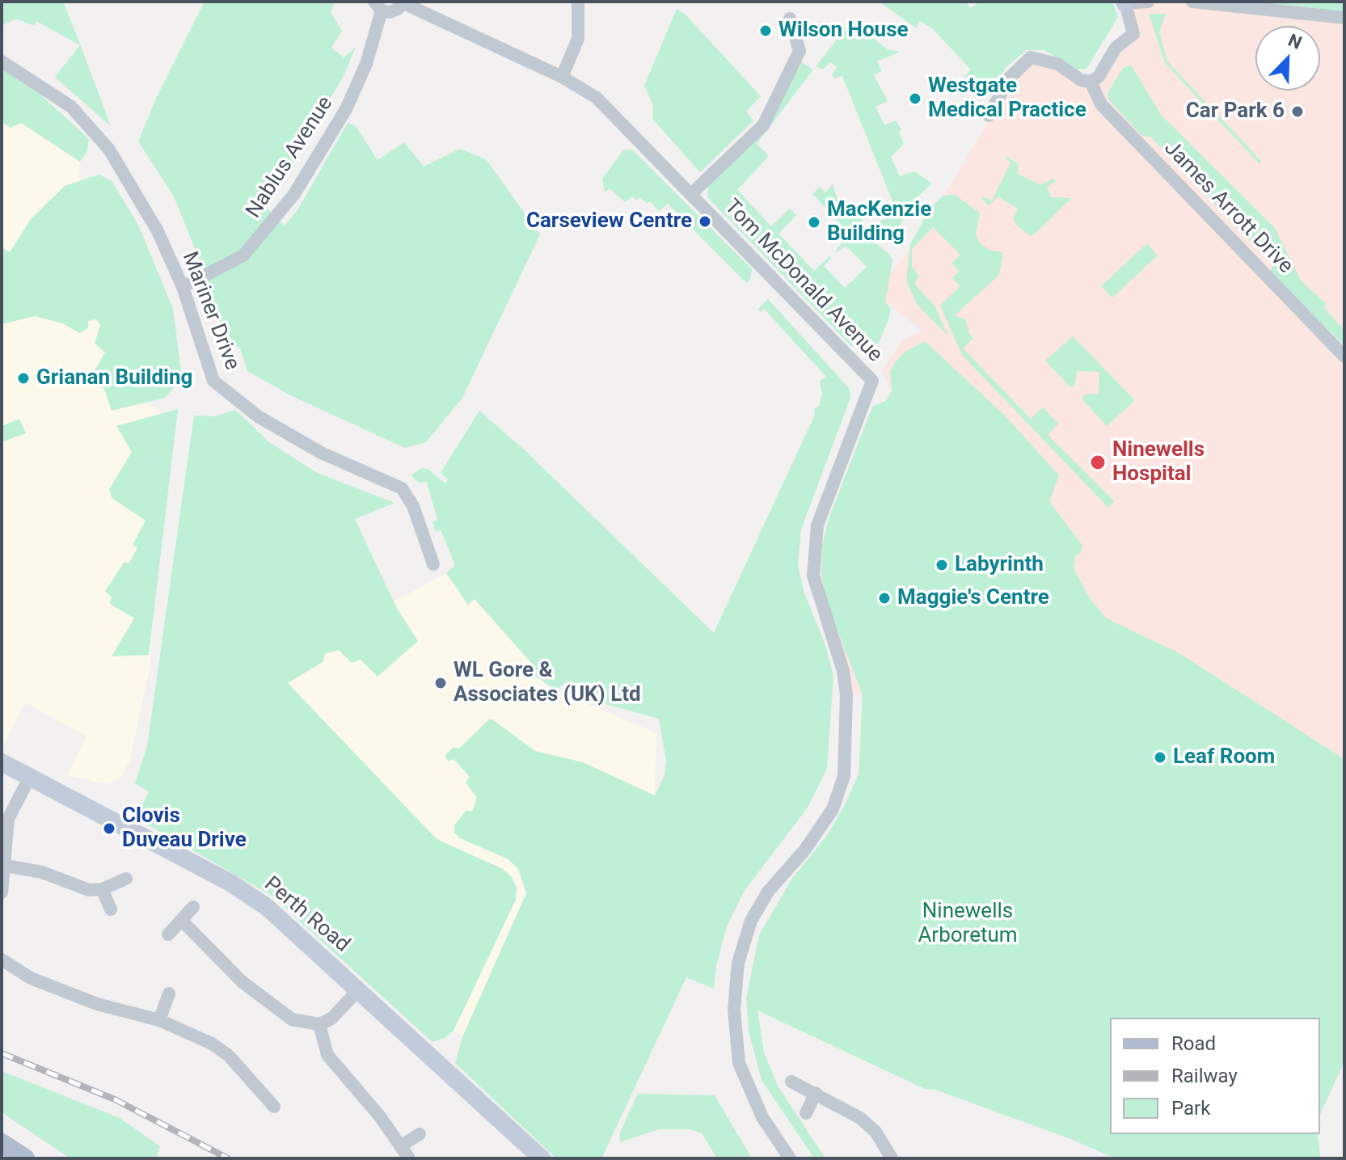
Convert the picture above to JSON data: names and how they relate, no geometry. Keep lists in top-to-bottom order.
{
  "streets": {
    "street": [
      "Nablus Avenue",
      "James Arrott Drive",
      "Tom McDonald Avenue",
      "Mariner Drive",
      "Perth Road"
    ]
  },
  "crossings": [
    ["Nablus Avenue", "Tom McDonald Avenue"],
    ["Nablus Avenue", "Mariner Drive"]
  ],
  "parks": ["Ninewells Arboretum"],
  "places": [
    "Wilson House",
    "Westgate Medical Practice",
    "Car Park 6",
    "Carseview Centre",
    "MacKenzie Building",
    "Grianan Building",
    "Ninewells Hospital",
    "Labyrinth",
    "Maggie's Centre",
    "WL Gore & Associates (UK) Ltd",
    "Leaf Room",
    "Clovis Duveau Drive"
  ],
  "legend": ["Road", "Railway", "Park"],
  "north": "top right"
}
